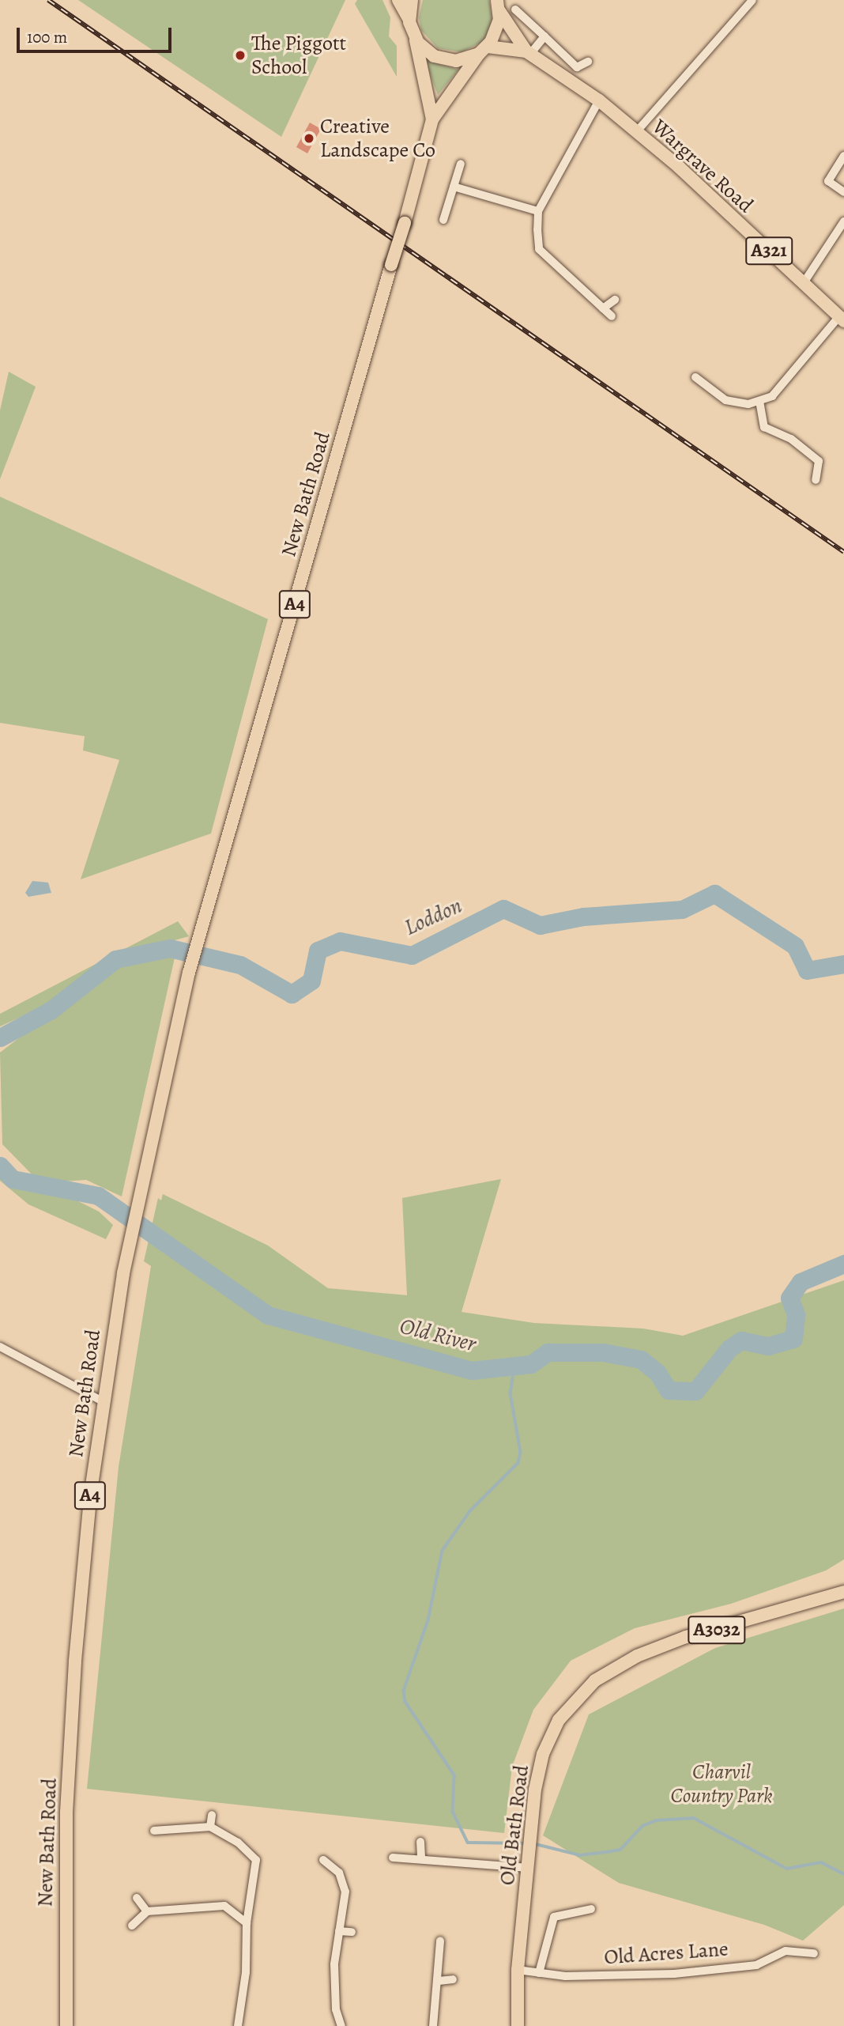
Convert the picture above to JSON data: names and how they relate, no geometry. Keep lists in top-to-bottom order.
{
  "streets": {
    "main road": [
      "Wargrave Road",
      "A321",
      "New Bath Road",
      "A4",
      "A3032",
      "Old Bath Road"
    ],
    "street": ["Old Acres Lane"]
  },
  "crossings": [
    ["Wargrave Road", "New Bath Road"],
    ["Old Bath Road", "Old Acres Lane"]
  ],
  "water": ["Loddon", "Old River"],
  "parks": ["Charvil Country Park"],
  "places": ["The Piggott School", "Creative Landscape Co"],
  "scale_bar": "100 m"
}
